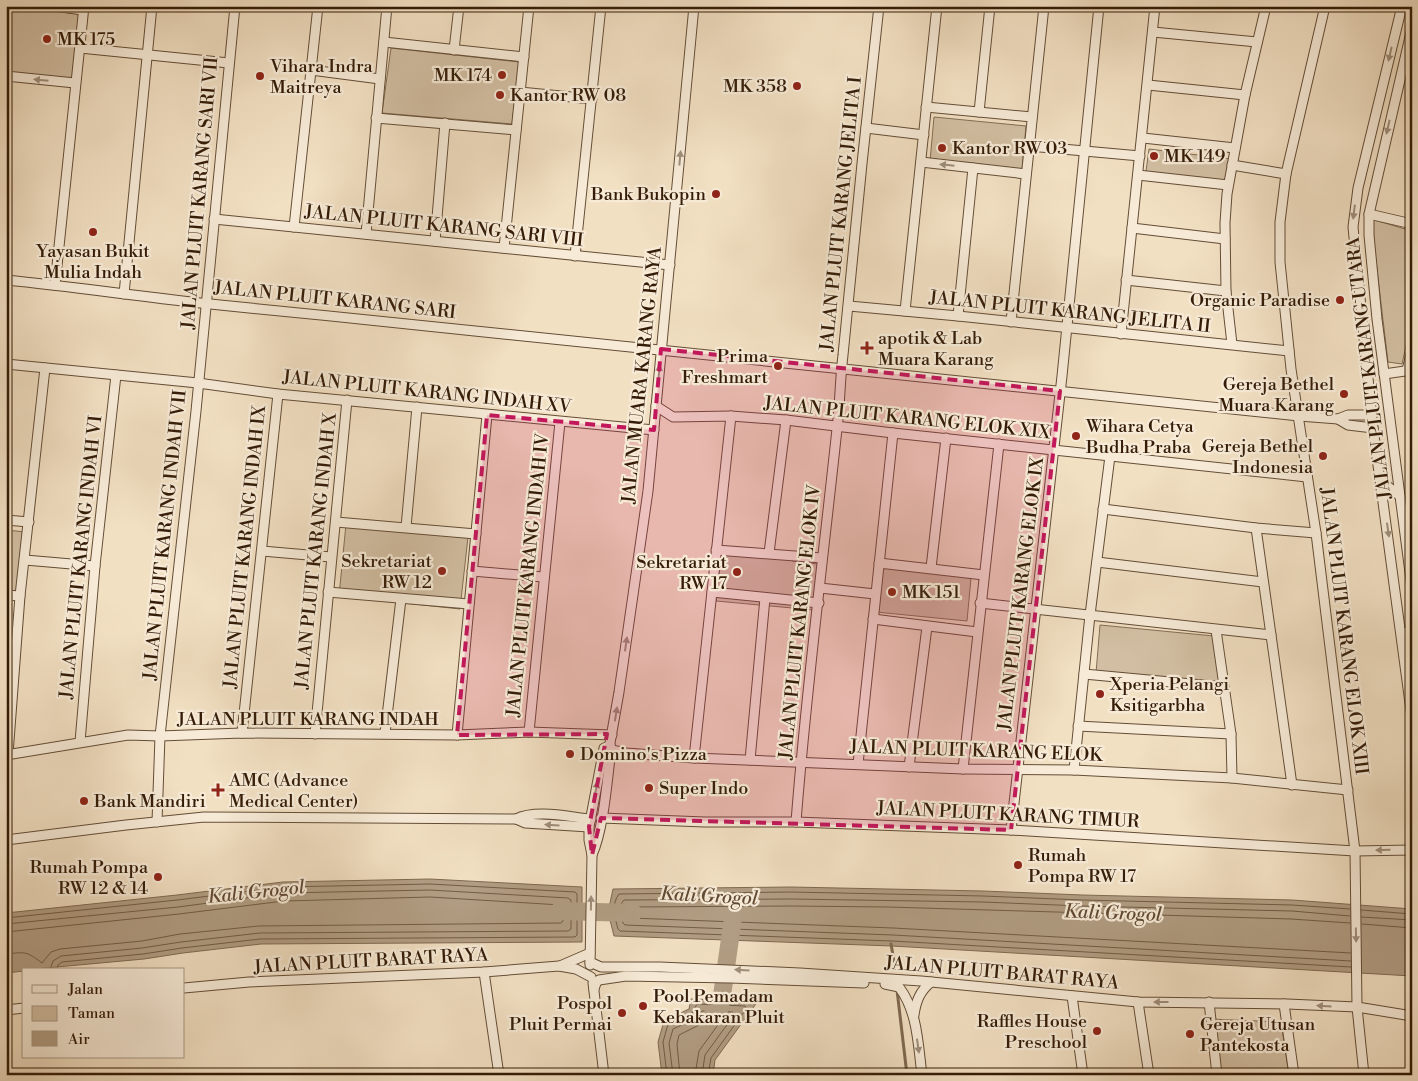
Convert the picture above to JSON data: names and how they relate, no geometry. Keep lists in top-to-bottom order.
{
  "streets": {
    "street": [
      "JALAN PLUIT KARANG SARI VII",
      "JALAN PLUIT KARANG JELITA I",
      "JALAN PLUIT KARANG SARI VIII",
      "JALAN PLUIT KARANG SARI",
      "JALAN PLUIT KARANG JELITA II",
      "JALAN PLUIT KARANG UTARA",
      "JALAN MUARA KARANG RAYA",
      "JALAN PLUIT KARANG INDAH XV",
      "JALAN PLUIT KARANG ELOK XIX",
      "JALAN PLUIT KARANG INDAH VII",
      "JALAN PLUIT KARANG INDAH IX",
      "JALAN PLUIT KARANG INDAH X",
      "JALAN PLUIT KARANG INDAH VI",
      "JALAN PLUIT KARANG INDAH IV",
      "JALAN PLUIT KARANG ELOK IX",
      "JALAN PLUIT KARANG ELOK IV",
      "JALAN PLUIT KARANG ELOK XIII",
      "JALAN PLUIT KARANG INDAH",
      "JALAN PLUIT KARANG ELOK",
      "JALAN PLUIT KARANG TIMUR",
      "JALAN PLUIT BARAT RAYA"
    ]
  },
  "crossings": [
    ["JALAN PLUIT KARANG SARI VII", "JALAN PLUIT KARANG SARI VIII"],
    ["JALAN PLUIT KARANG SARI VII", "JALAN PLUIT KARANG SARI"],
    ["JALAN PLUIT KARANG SARI VII", "JALAN PLUIT KARANG INDAH XV"],
    ["JALAN PLUIT KARANG SARI VII", "JALAN PLUIT KARANG INDAH VII"],
    ["JALAN PLUIT KARANG JELITA I", "JALAN PLUIT KARANG SARI"],
    ["JALAN PLUIT KARANG JELITA I", "JALAN PLUIT KARANG JELITA II"],
    ["JALAN PLUIT KARANG JELITA I", "JALAN PLUIT KARANG ELOK XIX"],
    ["JALAN PLUIT KARANG JELITA I", "JALAN PLUIT KARANG ELOK IV"],
    ["JALAN PLUIT KARANG SARI VIII", "JALAN MUARA KARANG RAYA"],
    ["JALAN PLUIT KARANG SARI", "JALAN MUARA KARANG RAYA"],
    ["JALAN PLUIT KARANG SARI", "JALAN PLUIT KARANG ELOK IX"],
    ["JALAN PLUIT KARANG SARI", "JALAN PLUIT KARANG ELOK XIII"],
    ["JALAN PLUIT KARANG JELITA II", "JALAN PLUIT KARANG ELOK IX"],
    ["JALAN PLUIT KARANG JELITA II", "JALAN PLUIT KARANG ELOK XIII"],
    ["JALAN MUARA KARANG RAYA", "JALAN PLUIT KARANG INDAH XV"],
    ["JALAN MUARA KARANG RAYA", "JALAN PLUIT KARANG ELOK XIX"],
    ["JALAN MUARA KARANG RAYA", "JALAN PLUIT KARANG INDAH"],
    ["JALAN MUARA KARANG RAYA", "JALAN PLUIT KARANG ELOK"],
    ["JALAN MUARA KARANG RAYA", "JALAN PLUIT KARANG TIMUR"],
    ["JALAN MUARA KARANG RAYA", "JALAN PLUIT BARAT RAYA"],
    ["JALAN PLUIT KARANG INDAH XV", "JALAN PLUIT KARANG INDAH VII"],
    ["JALAN PLUIT KARANG INDAH XV", "JALAN PLUIT KARANG INDAH IX"],
    ["JALAN PLUIT KARANG INDAH XV", "JALAN PLUIT KARANG INDAH X"],
    ["JALAN PLUIT KARANG INDAH XV", "JALAN PLUIT KARANG INDAH IV"],
    ["JALAN PLUIT KARANG ELOK XIX", "JALAN PLUIT KARANG ELOK IX"],
    ["JALAN PLUIT KARANG ELOK XIX", "JALAN PLUIT KARANG ELOK IV"],
    ["JALAN PLUIT KARANG ELOK XIX", "JALAN PLUIT KARANG ELOK XIII"],
    ["JALAN PLUIT KARANG INDAH VII", "JALAN PLUIT KARANG INDAH VI"],
    ["JALAN PLUIT KARANG INDAH VII", "JALAN PLUIT KARANG INDAH"],
    ["JALAN PLUIT KARANG INDAH IX", "JALAN PLUIT KARANG INDAH"],
    ["JALAN PLUIT KARANG INDAH X", "JALAN PLUIT KARANG INDAH"],
    ["JALAN PLUIT KARANG INDAH VI", "JALAN PLUIT KARANG INDAH"],
    ["JALAN PLUIT KARANG INDAH IV", "JALAN PLUIT KARANG INDAH"],
    ["JALAN PLUIT KARANG ELOK IX", "JALAN PLUIT KARANG ELOK"],
    ["JALAN PLUIT KARANG ELOK IX", "JALAN PLUIT KARANG TIMUR"],
    ["JALAN PLUIT KARANG ELOK IV", "JALAN PLUIT KARANG ELOK"],
    ["JALAN PLUIT KARANG ELOK IV", "JALAN PLUIT KARANG TIMUR"],
    ["JALAN PLUIT KARANG ELOK XIII", "JALAN PLUIT KARANG ELOK"],
    ["JALAN PLUIT KARANG ELOK XIII", "JALAN PLUIT KARANG TIMUR"],
    ["JALAN PLUIT KARANG ELOK XIII", "JALAN PLUIT BARAT RAYA"]
  ],
  "water": ["Kali Grogol"],
  "places": {
    "other": [
      "MK 175",
      "MK 174",
      "Vihara Indra Maitreya",
      "MK 358",
      "Kantor RW 08",
      "Kantor RW 03",
      "MK 149",
      "Bank Bukopin",
      "Yayasan Bukit Mulia Indah",
      "Organic Paradise",
      "Prima Freshmart",
      "Gereja Bethel Muara Karang",
      "Wihara Cetya Budha Praba",
      "Gereja Bethel Indonesia",
      "Sekretariat RW 12",
      "Sekretariat RW 17",
      "MK 151",
      "Xperia Pelangi Ksitigarbha",
      "Domino's Pizza",
      "Super Indo",
      "Bank Mandiri",
      "Rumah Pompa RW 17",
      "Rumah Pompa RW 12 & 14",
      "Pool Pemadam Kebakaran Pluit",
      "Pospol Pluit Permai",
      "Raffles House Preschool",
      "Gereja Utusan Pantekosta"
    ],
    "health": ["apotik & Lab Muara Karang", "AMC (Advance Medical Center)"]
  },
  "legend": ["Jalan", "Taman", "Air"]
}
